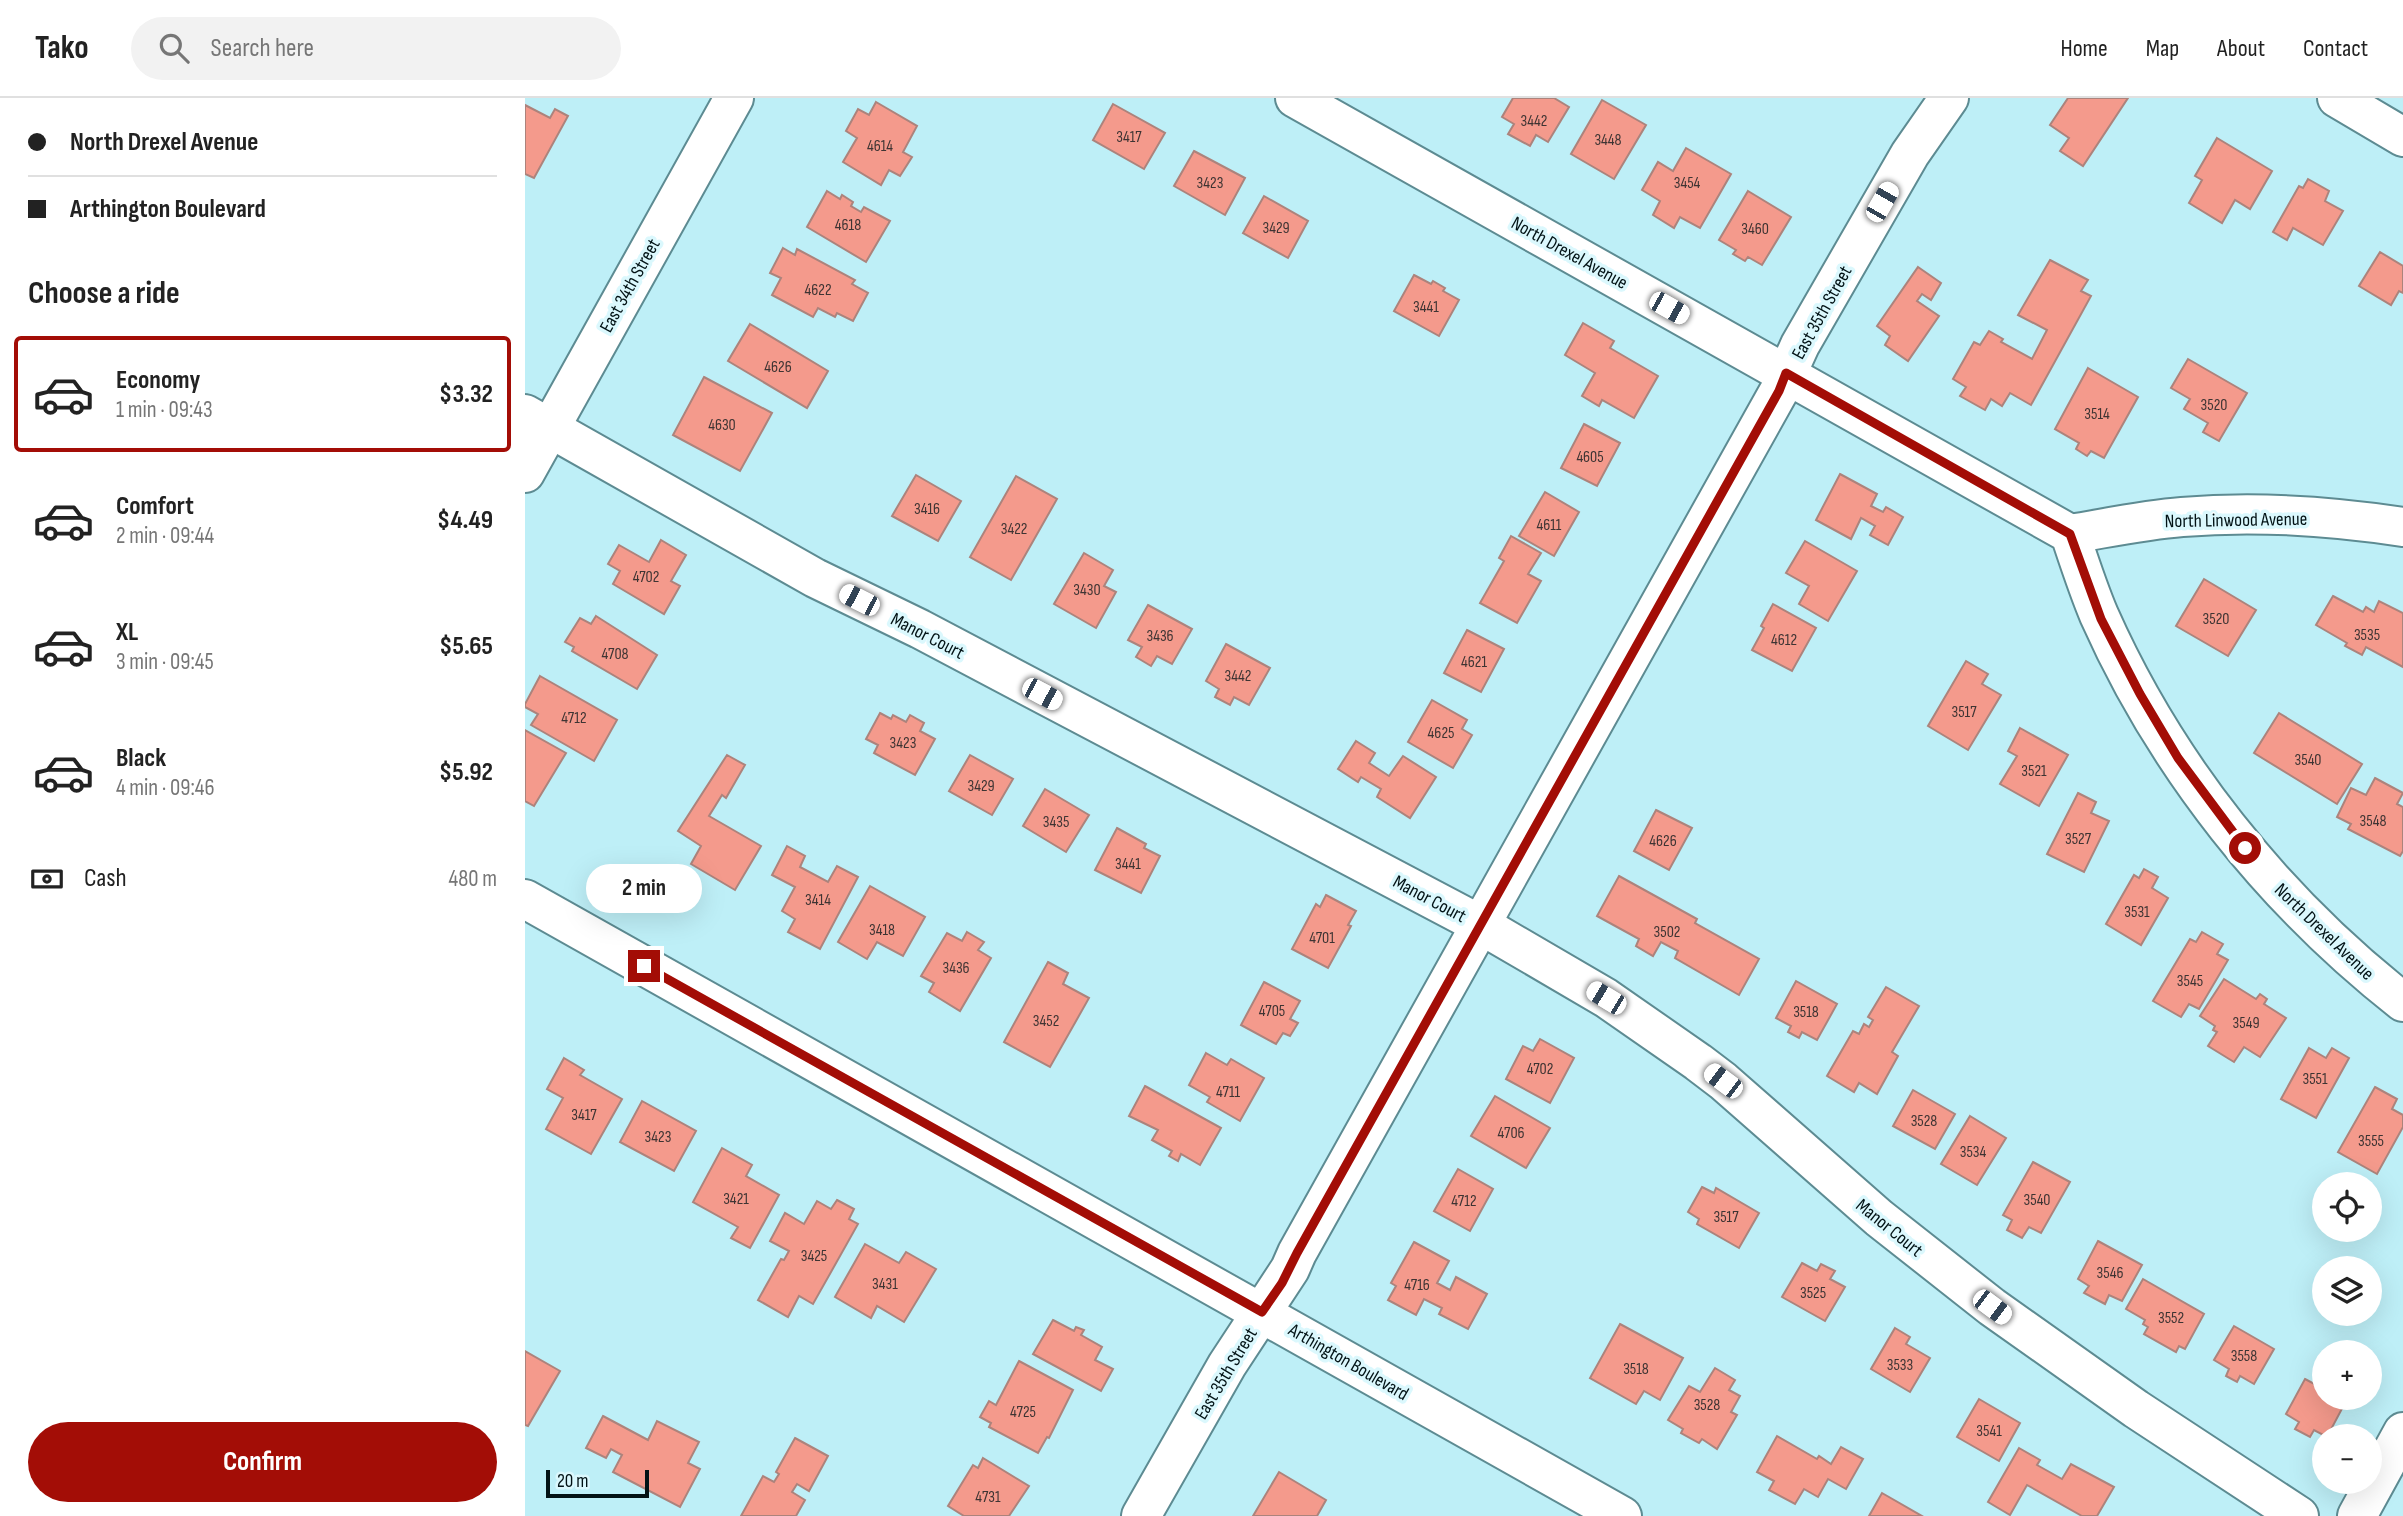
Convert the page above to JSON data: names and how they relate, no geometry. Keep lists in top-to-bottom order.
{
  "streets": {
    "street": [
      "North Drexel Avenue",
      "East 34th Street",
      "East 35th Street",
      "North Linwood Avenue",
      "Manor Court",
      "Arthington Boulevard"
    ]
  },
  "crossings": [
    ["North Drexel Avenue", "East 35th Street"],
    ["North Drexel Avenue", "North Linwood Avenue"],
    ["East 34th Street", "Manor Court"],
    ["East 35th Street", "Manor Court"],
    ["East 35th Street", "Arthington Boulevard"]
  ],
  "house_numbers": [
    "3442",
    "3417",
    "3448",
    "4614",
    "3423",
    "3454",
    "4618",
    "3429",
    "3460",
    "4622",
    "3441",
    "4626",
    "3520",
    "3514",
    "4630",
    "4605",
    "3416",
    "4611",
    "3422",
    "4702",
    "3430",
    "3520",
    "3535",
    "3436",
    "4612",
    "4708",
    "4621",
    "3442",
    "3517",
    "4712",
    "4625",
    "3423",
    "3540",
    "3521",
    "3429",
    "3548",
    "3435",
    "3527",
    "4626",
    "3441",
    "3414",
    "3531",
    "3418",
    "3502",
    "4701",
    "3436",
    "3545",
    "4705",
    "3518",
    "3452",
    "3549",
    "4702",
    "3551",
    "4711",
    "3417",
    "3528",
    "4706",
    "3423",
    "3555",
    "3534",
    "3421",
    "3540",
    "4712",
    "3517",
    "3425",
    "3546",
    "3431",
    "4716",
    "3525",
    "3552",
    "3558",
    "3533",
    "3518",
    "3528",
    "4725",
    "3541",
    "4731"
  ],
  "scale_bar": "20 m",
  "page": {
    "header": "Tako",
    "search": "Search here",
    "nav": [
      "Home",
      "Map",
      "About",
      "Contact"
    ],
    "banner": ["North Drexel Avenue", "Arthington Boulevard"],
    "heading": "Choose a ride",
    "list": [
      {
        "name": "Economy",
        "note": "1 min · 09:43",
        "value": "$3.32"
      },
      {
        "name": "Comfort",
        "note": "2 min · 09:44",
        "value": "$4.49"
      },
      {
        "name": "XL",
        "note": "3 min · 09:45",
        "value": "$5.65"
      },
      {
        "name": "Black",
        "note": "4 min · 09:46",
        "value": "$5.92"
      }
    ],
    "pay": ["Cash", "480 m"],
    "bubble": "2 min",
    "map_buttons": ["+", "−"],
    "buttons": "Confirm",
    "scale": "20 m"
  }
}
